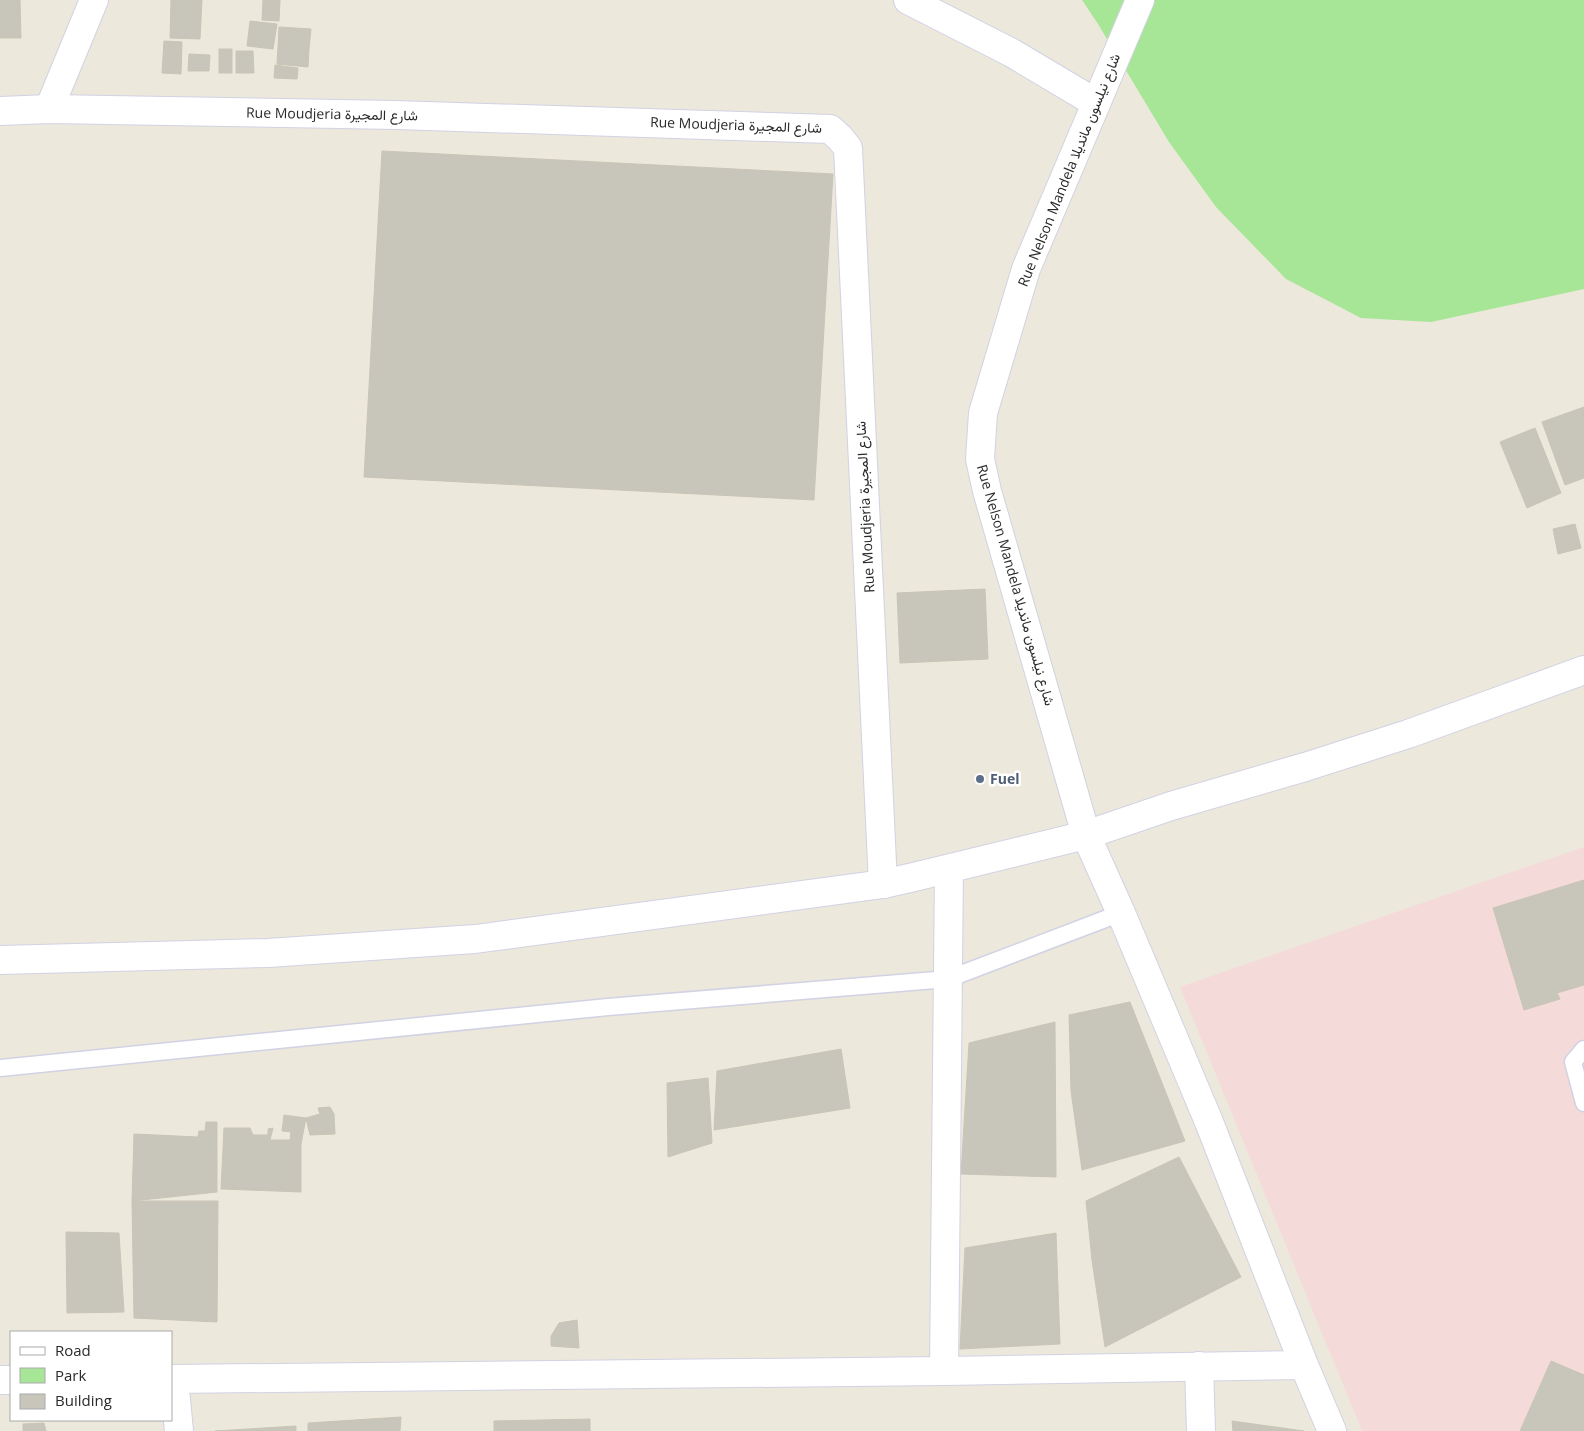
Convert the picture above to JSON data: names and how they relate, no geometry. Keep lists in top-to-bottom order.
{
  "streets": {
    "street": ["Rue Moudjeria شارع المجيرة", "Rue Nelson Mandela شارع نيلسون مانديلا"]
  },
  "places": ["Fuel"],
  "legend": ["Road", "Park", "Building"]
}
